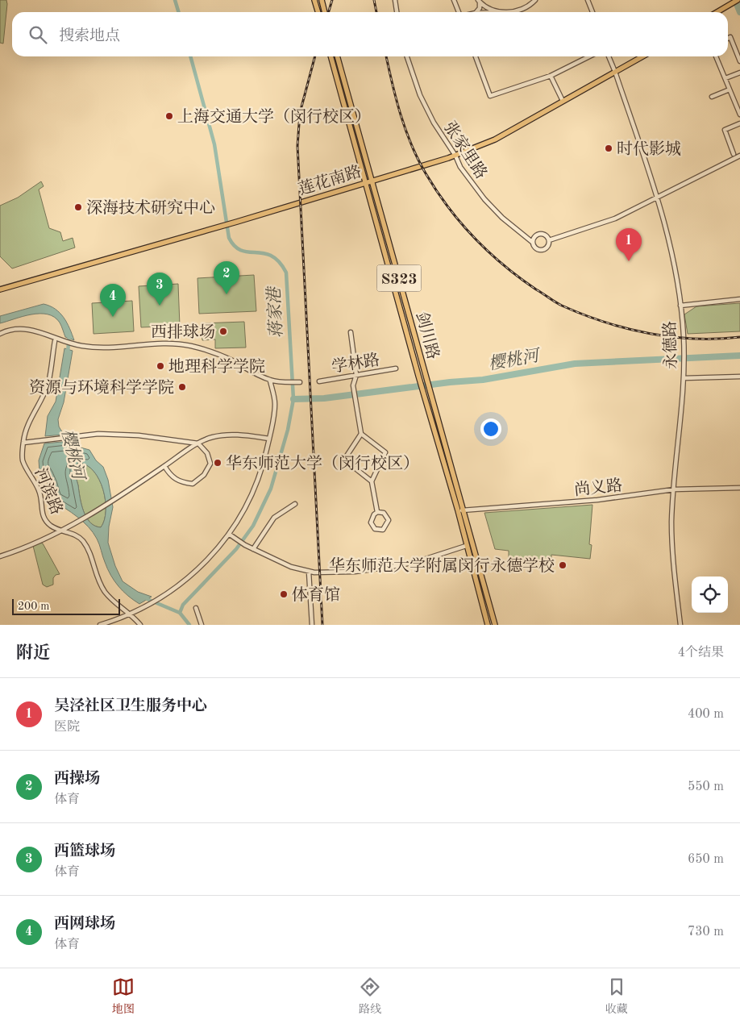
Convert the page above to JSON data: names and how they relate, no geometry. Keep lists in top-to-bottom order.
{
  "streets": {
    "main road": ["莲花南路", "S323", "剑川路"],
    "street": [
      "张家里路",
      "永德路",
      "学林路",
      "尚义路",
      "河滨路"
    ]
  },
  "crossings": [
    ["张家里路", "莲花南路"],
    ["莲花南路", "剑川路"],
    ["莲花南路", "永德路"],
    ["剑川路", "尚义路"],
    ["永德路", "尚义路"]
  ],
  "water": ["蒋家港", "樱桃河"],
  "places": [
    "上海交通大学（闵行校区）",
    "时代影城",
    "深海技术研究中心",
    "西排球场",
    "地理科学学院",
    "资源与环境科学学院",
    "华东师范大学（闵行校区）",
    "华东师范大学附属闵行永德学校",
    "体育馆"
  ],
  "scale_bar": "200 m",
  "page": {
    "search": "搜索地点",
    "pins": [
      "1",
      "2",
      "3",
      "4"
    ],
    "scale": "200 m",
    "heading": ["附近", "4个结果"],
    "list": [
      {
        "mark": "1",
        "name": "吴泾社区卫生服务中心",
        "note": "医院",
        "value": "400 m"
      },
      {
        "mark": "2",
        "name": "西操场",
        "note": "体育",
        "value": "550 m"
      },
      {
        "mark": "3",
        "name": "西篮球场",
        "note": "体育",
        "value": "650 m"
      },
      {
        "mark": "4",
        "name": "西网球场",
        "note": "体育",
        "value": "730 m"
      }
    ],
    "nav": ["地图", "路线", "收藏"]
  }
}
